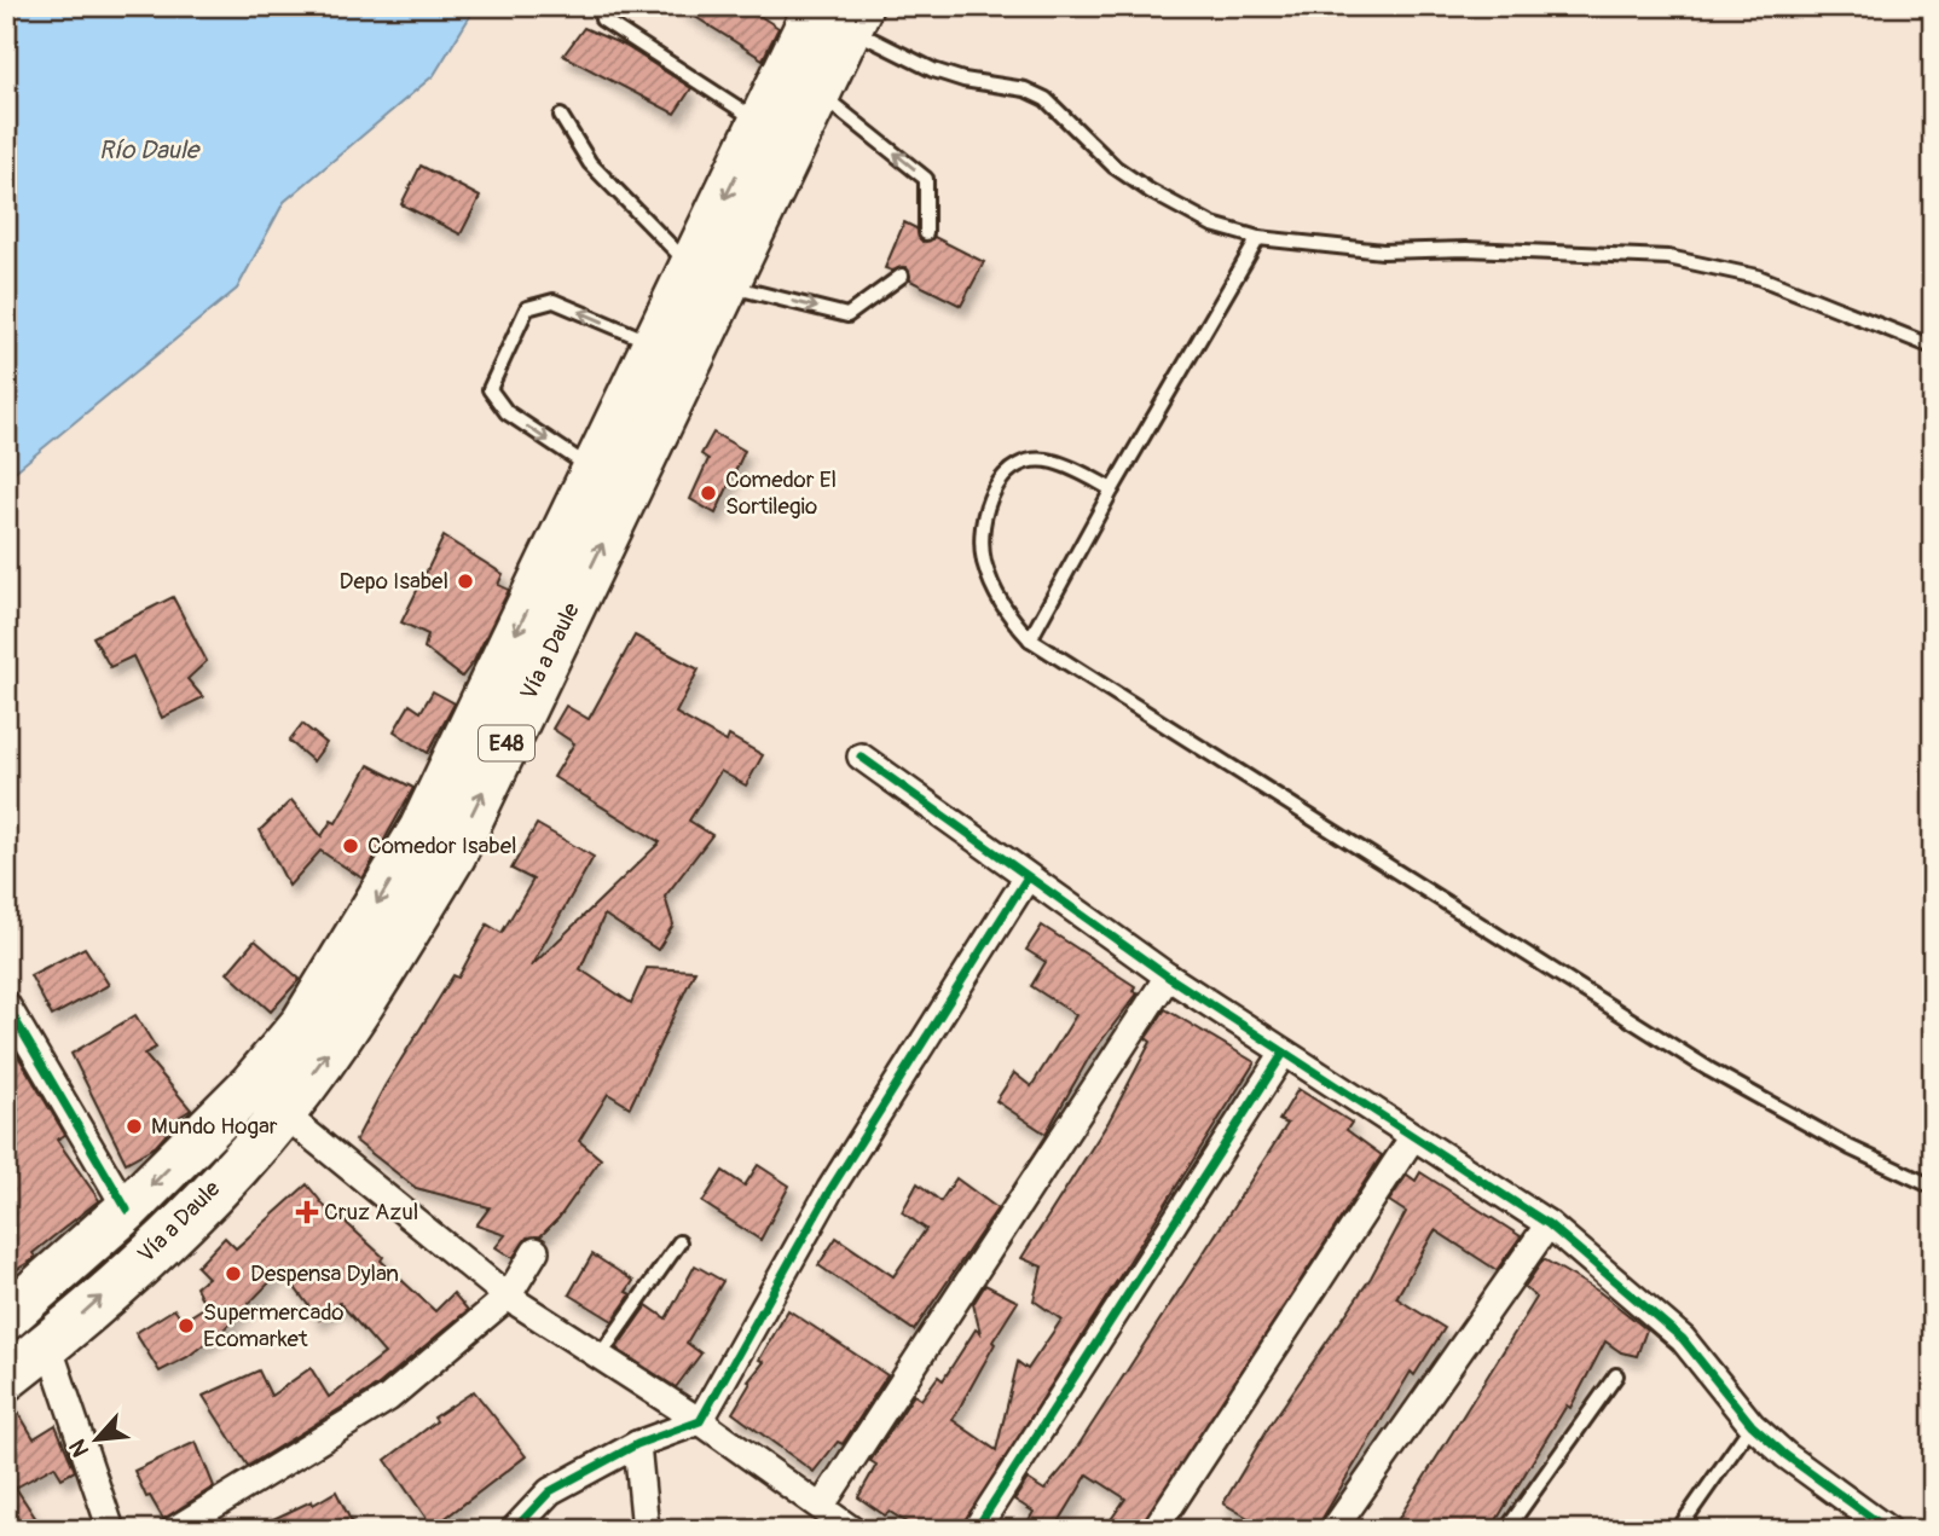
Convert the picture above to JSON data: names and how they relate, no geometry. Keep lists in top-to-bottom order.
{
  "streets": {
    "highway": ["Vía a Daule", "E48"]
  },
  "water": ["Río Daule"],
  "places": {
    "other": [
      "Comedor El Sortilegio",
      "Depo Isabel",
      "Comedor Isabel",
      "Mundo Hogar",
      "Despensa Dylan",
      "Supermercado Ecomarket"
    ],
    "health": ["Cruz Azul"]
  },
  "north": "bottom left"
}
